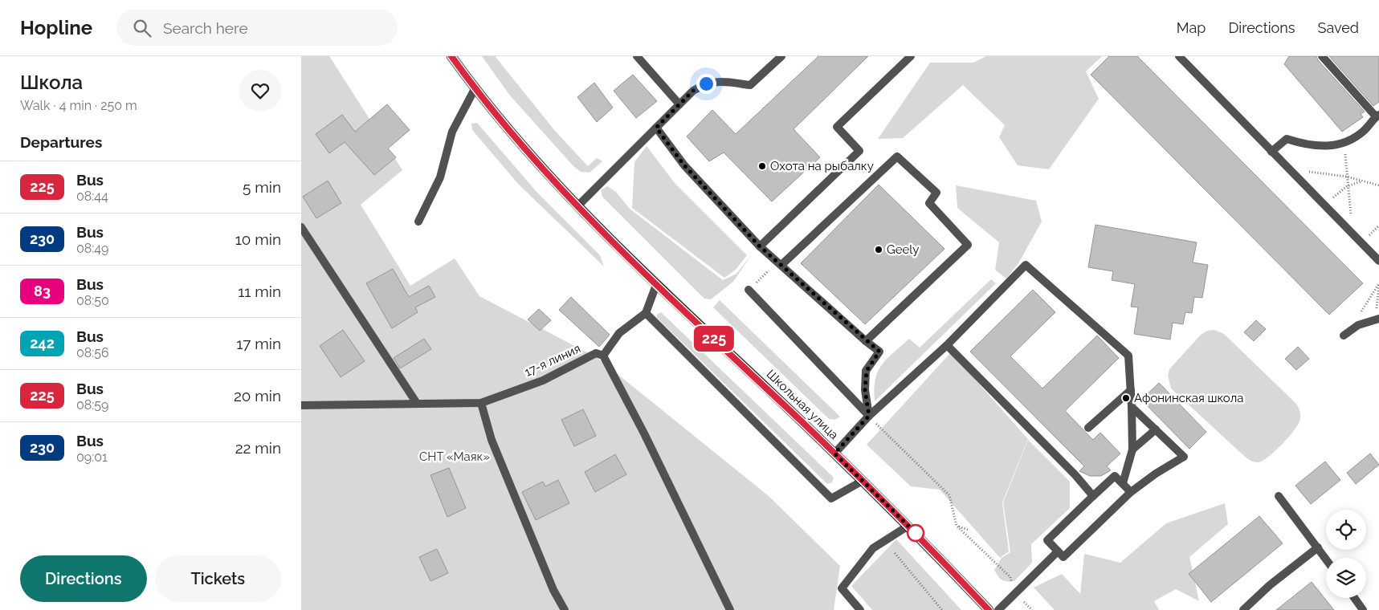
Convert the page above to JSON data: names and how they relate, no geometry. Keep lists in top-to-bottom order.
{
  "streets": {
    "main road": ["Школьная улица"],
    "street": ["17-я линия"]
  },
  "parks": ["СНТ «Маяк»"],
  "places": ["Охота на рыбалку", "Geely", "Афонинская школа"],
  "lines": ["bus line 225"],
  "page": {
    "header": "Hopline",
    "search": "Search here",
    "nav": ["Map", "Directions", "Saved"],
    "heading": [
      ["Школа", "Walk · 4 min · 250 m"],
      "Departures"
    ],
    "on_map": "225",
    "list": [
      {
        "mark": "225",
        "name": "Bus",
        "note": "08:44",
        "value": "5 min"
      },
      {
        "mark": "230",
        "name": "Bus",
        "note": "08:49",
        "value": "10 min"
      },
      {
        "mark": "83",
        "name": "Bus",
        "note": "08:50",
        "value": "11 min"
      },
      {
        "mark": "242",
        "name": "Bus",
        "note": "08:56",
        "value": "17 min"
      },
      {
        "mark": "225",
        "name": "Bus",
        "note": "08:59",
        "value": "20 min"
      },
      {
        "mark": "230",
        "name": "Bus",
        "note": "09:01",
        "value": "22 min"
      }
    ],
    "buttons": ["Directions", "Tickets"]
  }
}
